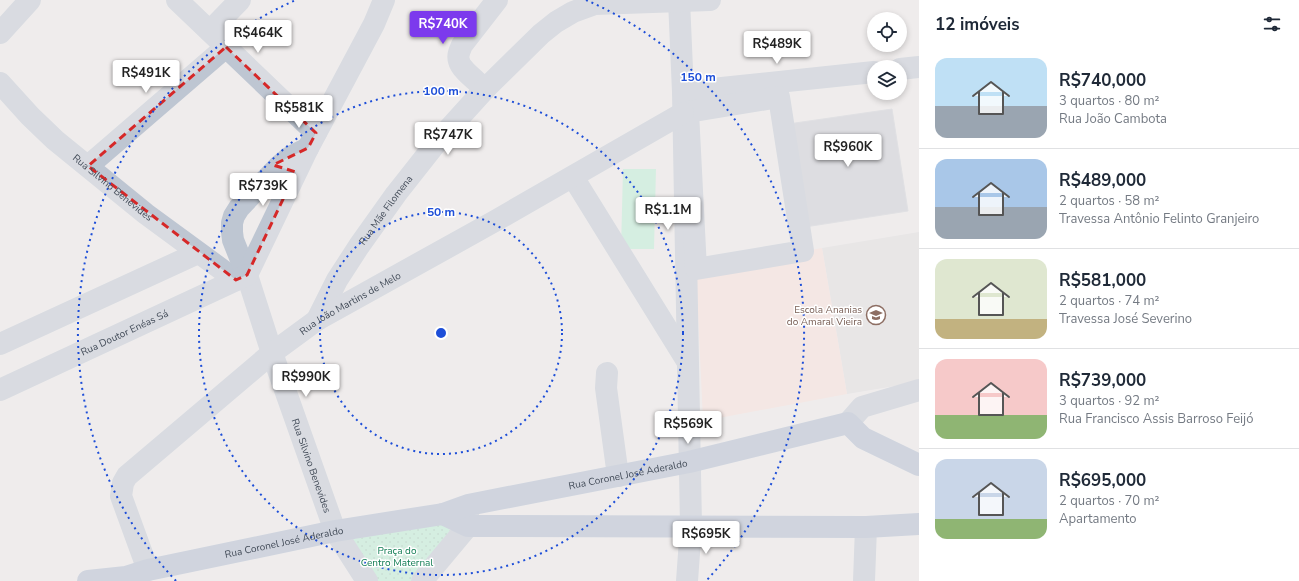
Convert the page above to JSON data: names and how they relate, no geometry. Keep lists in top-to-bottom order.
{
  "streets": {
    "main road": ["Rua Coronel José Aderaldo"],
    "street": [
      "Rua Silvino Benevides",
      "Rua Mãe Filomena",
      "Rua João Martins de Melo",
      "Rua Doutor Enéas Sá"
    ]
  },
  "crossings": [
    ["Rua Silvino Benevides", "Rua João Martins de Melo"],
    ["Rua Silvino Benevides", "Rua Doutor Enéas Sá"],
    ["Rua Silvino Benevides", "Rua Coronel José Aderaldo"],
    ["Rua Mãe Filomena", "Rua João Martins de Melo"],
    ["Rua João Martins de Melo", "Rua Coronel José Aderaldo"]
  ],
  "parks": ["Praça do Centro Maternal"],
  "places": {
    "school or university": ["Escola Ananias do Amaral Vieira"]
  },
  "page": {
    "heading": "12 imóveis",
    "price": [
      "R$740K",
      "R$464K",
      "R$489K",
      "R$491K",
      "R$581K",
      "R$747K",
      "R$960K",
      "R$739K",
      "R$1.1M",
      "R$990K",
      "R$569K",
      "R$695K"
    ],
    "list": [
      {
        "name": "R$740,000",
        "note": "3 quartos · 80 m² · Rua João Cambota"
      },
      {
        "name": "R$489,000",
        "note": "2 quartos · 58 m² · Travessa Antônio Felinto Granjeiro"
      },
      {
        "name": "R$581,000",
        "note": "2 quartos · 74 m² · Travessa José Severino"
      },
      {
        "name": "R$739,000",
        "note": "3 quartos · 92 m² · Rua Francisco Assis Barroso Feijó"
      },
      {
        "name": "R$695,000",
        "note": "2 quartos · 70 m² · Apartamento"
      }
    ]
  },
  "rings": ["150 m", "100 m", "50 m"]
}
